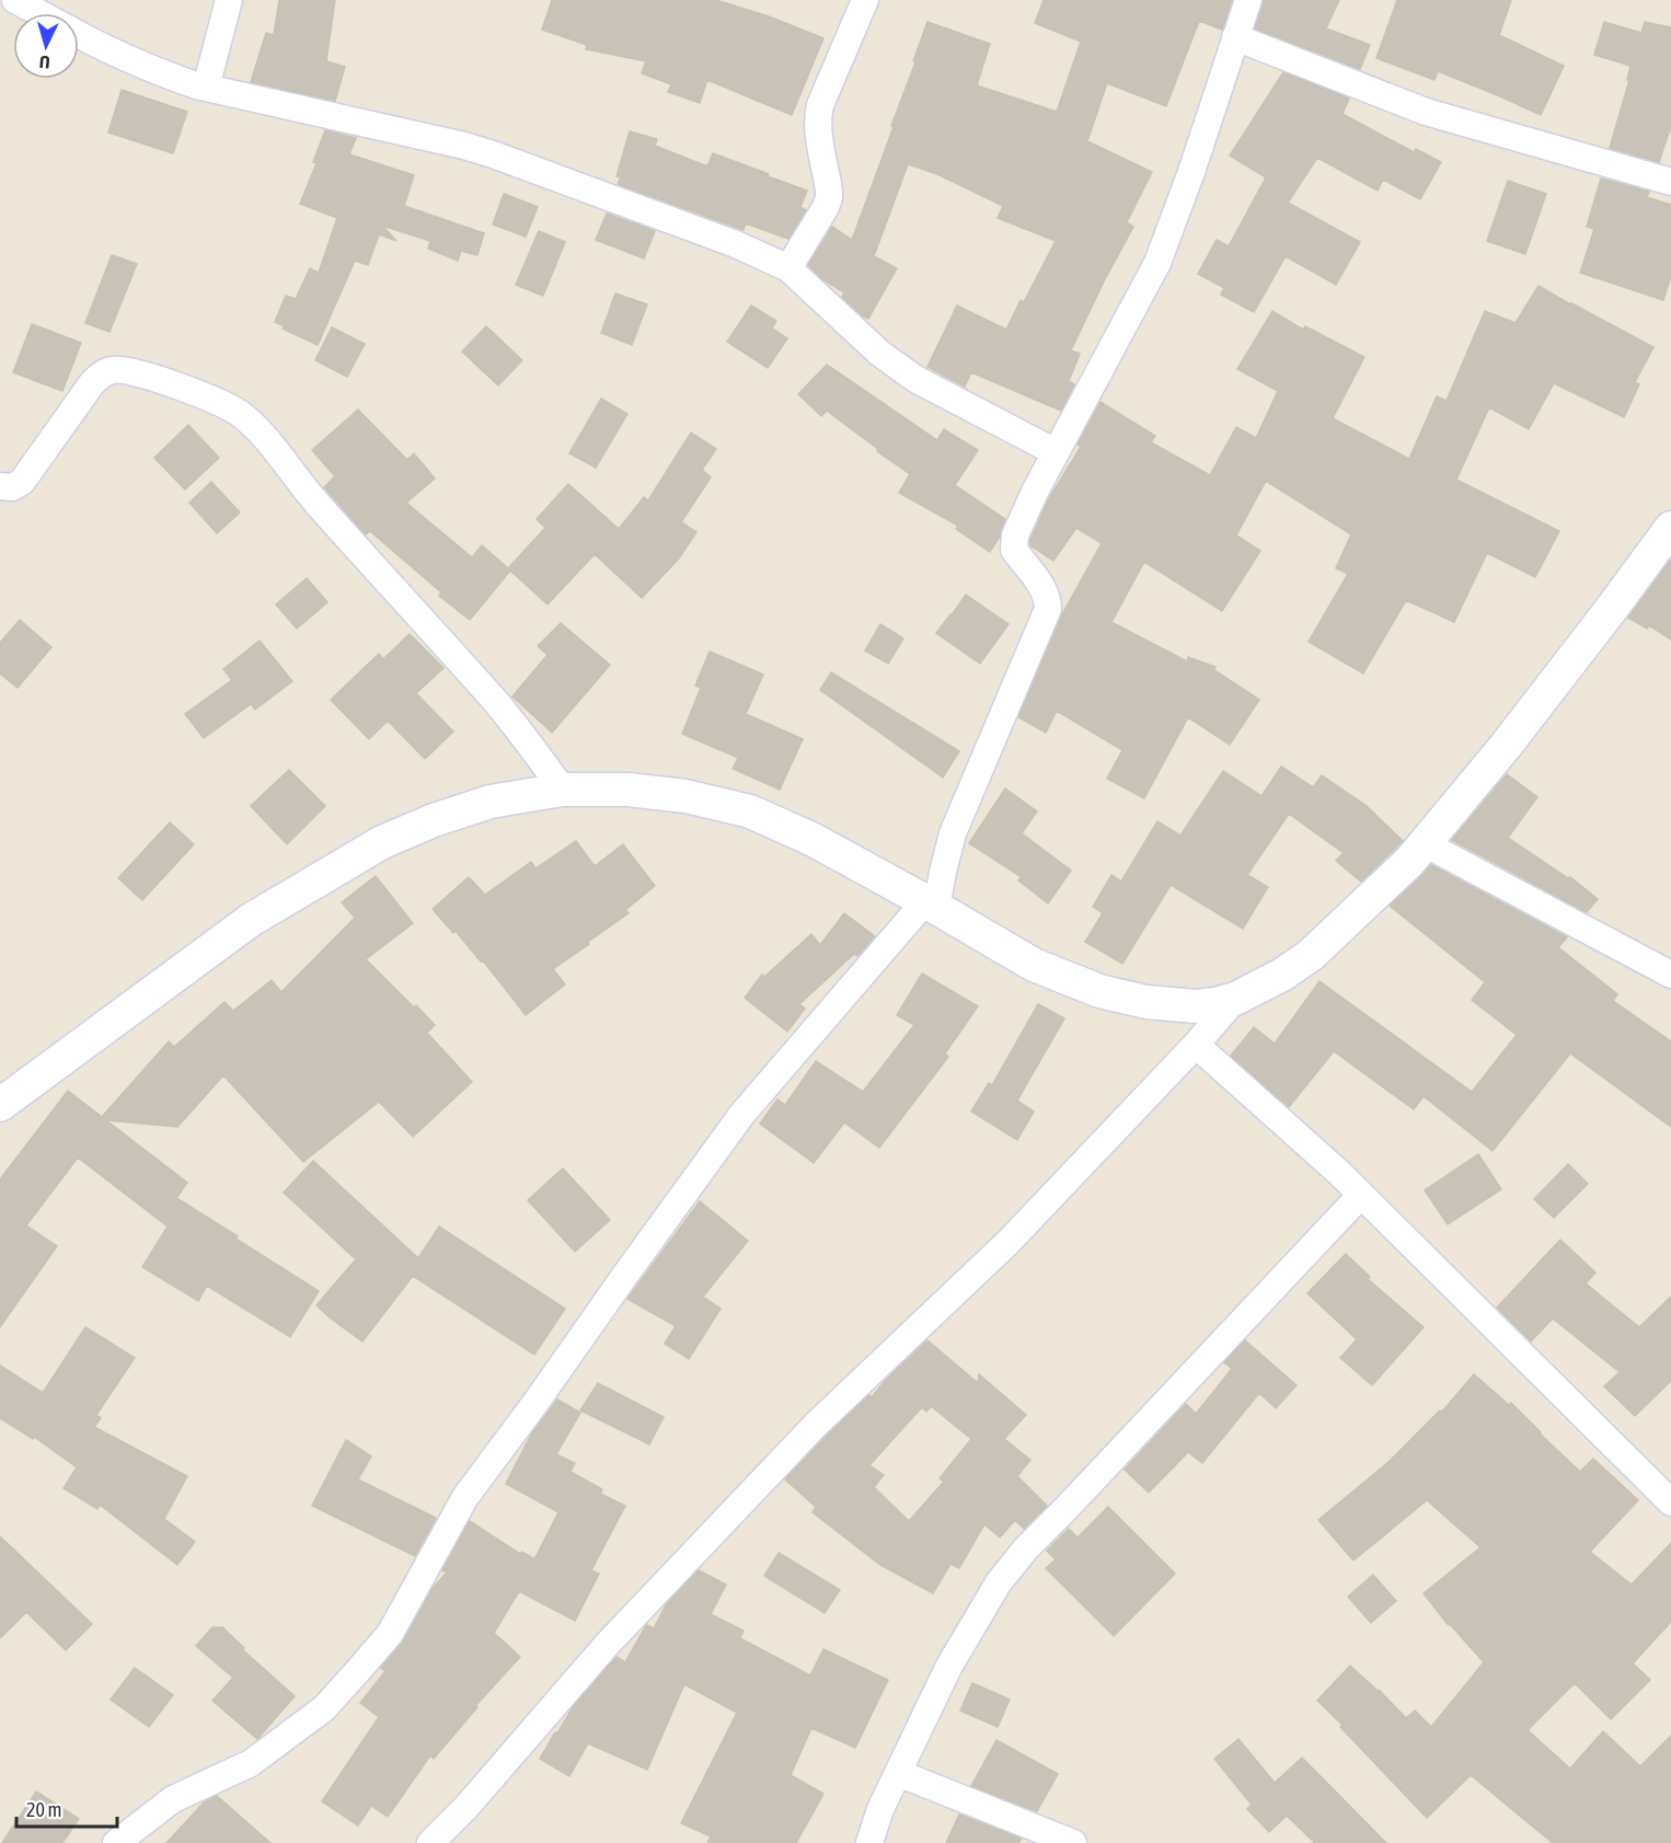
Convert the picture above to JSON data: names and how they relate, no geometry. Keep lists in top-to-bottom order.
{
  "scale_bar": "20 m",
  "north": "bottom"
}
